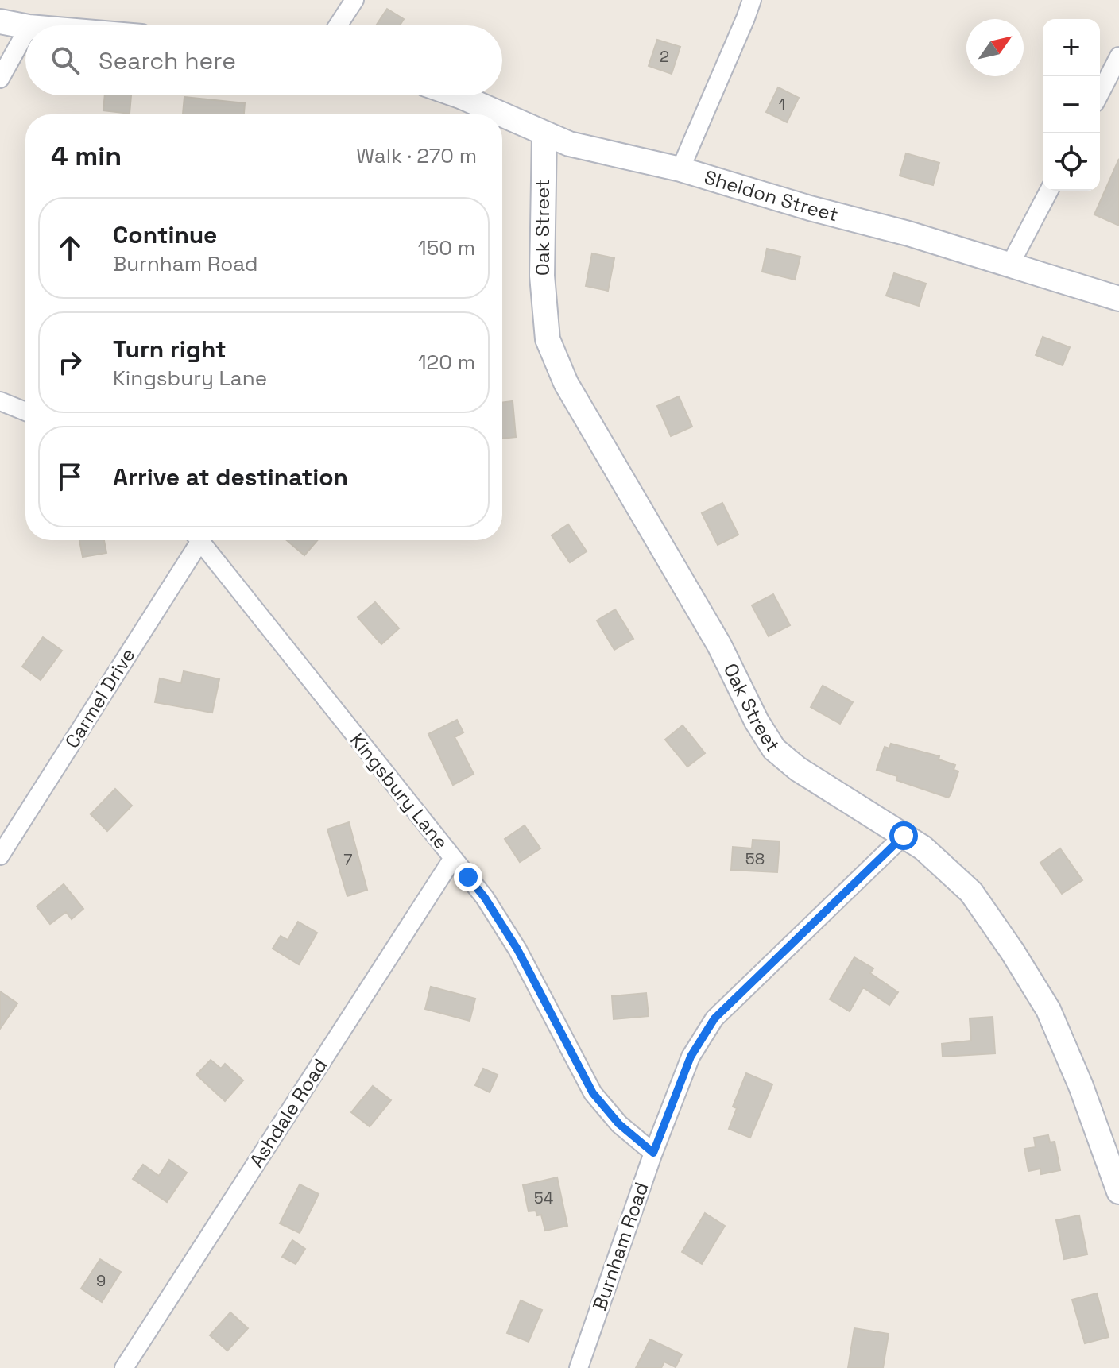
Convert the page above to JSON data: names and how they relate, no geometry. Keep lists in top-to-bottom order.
{
  "streets": {
    "street": [
      "Sheldon Street",
      "Oak Street",
      "Carmel Drive",
      "Kingsbury Lane",
      "Ashdale Road",
      "Burnham Road"
    ]
  },
  "crossings": [
    ["Sheldon Street", "Oak Street"],
    ["Oak Street", "Burnham Road"],
    ["Kingsbury Lane", "Ashdale Road"],
    ["Kingsbury Lane", "Burnham Road"]
  ],
  "house_numbers": [
    "2",
    "1",
    "58",
    "7",
    "54",
    "9"
  ],
  "north": "top right",
  "page": {
    "map_buttons": ["+", "−"],
    "search": "Search here",
    "heading": ["4 min", "Walk · 270 m"],
    "list": [
      ["Continue", "Burnham Road", "150 m"],
      ["Turn right", "Kingsbury Lane", "120 m"],
      "Arrive at destination"
    ]
  }
}
